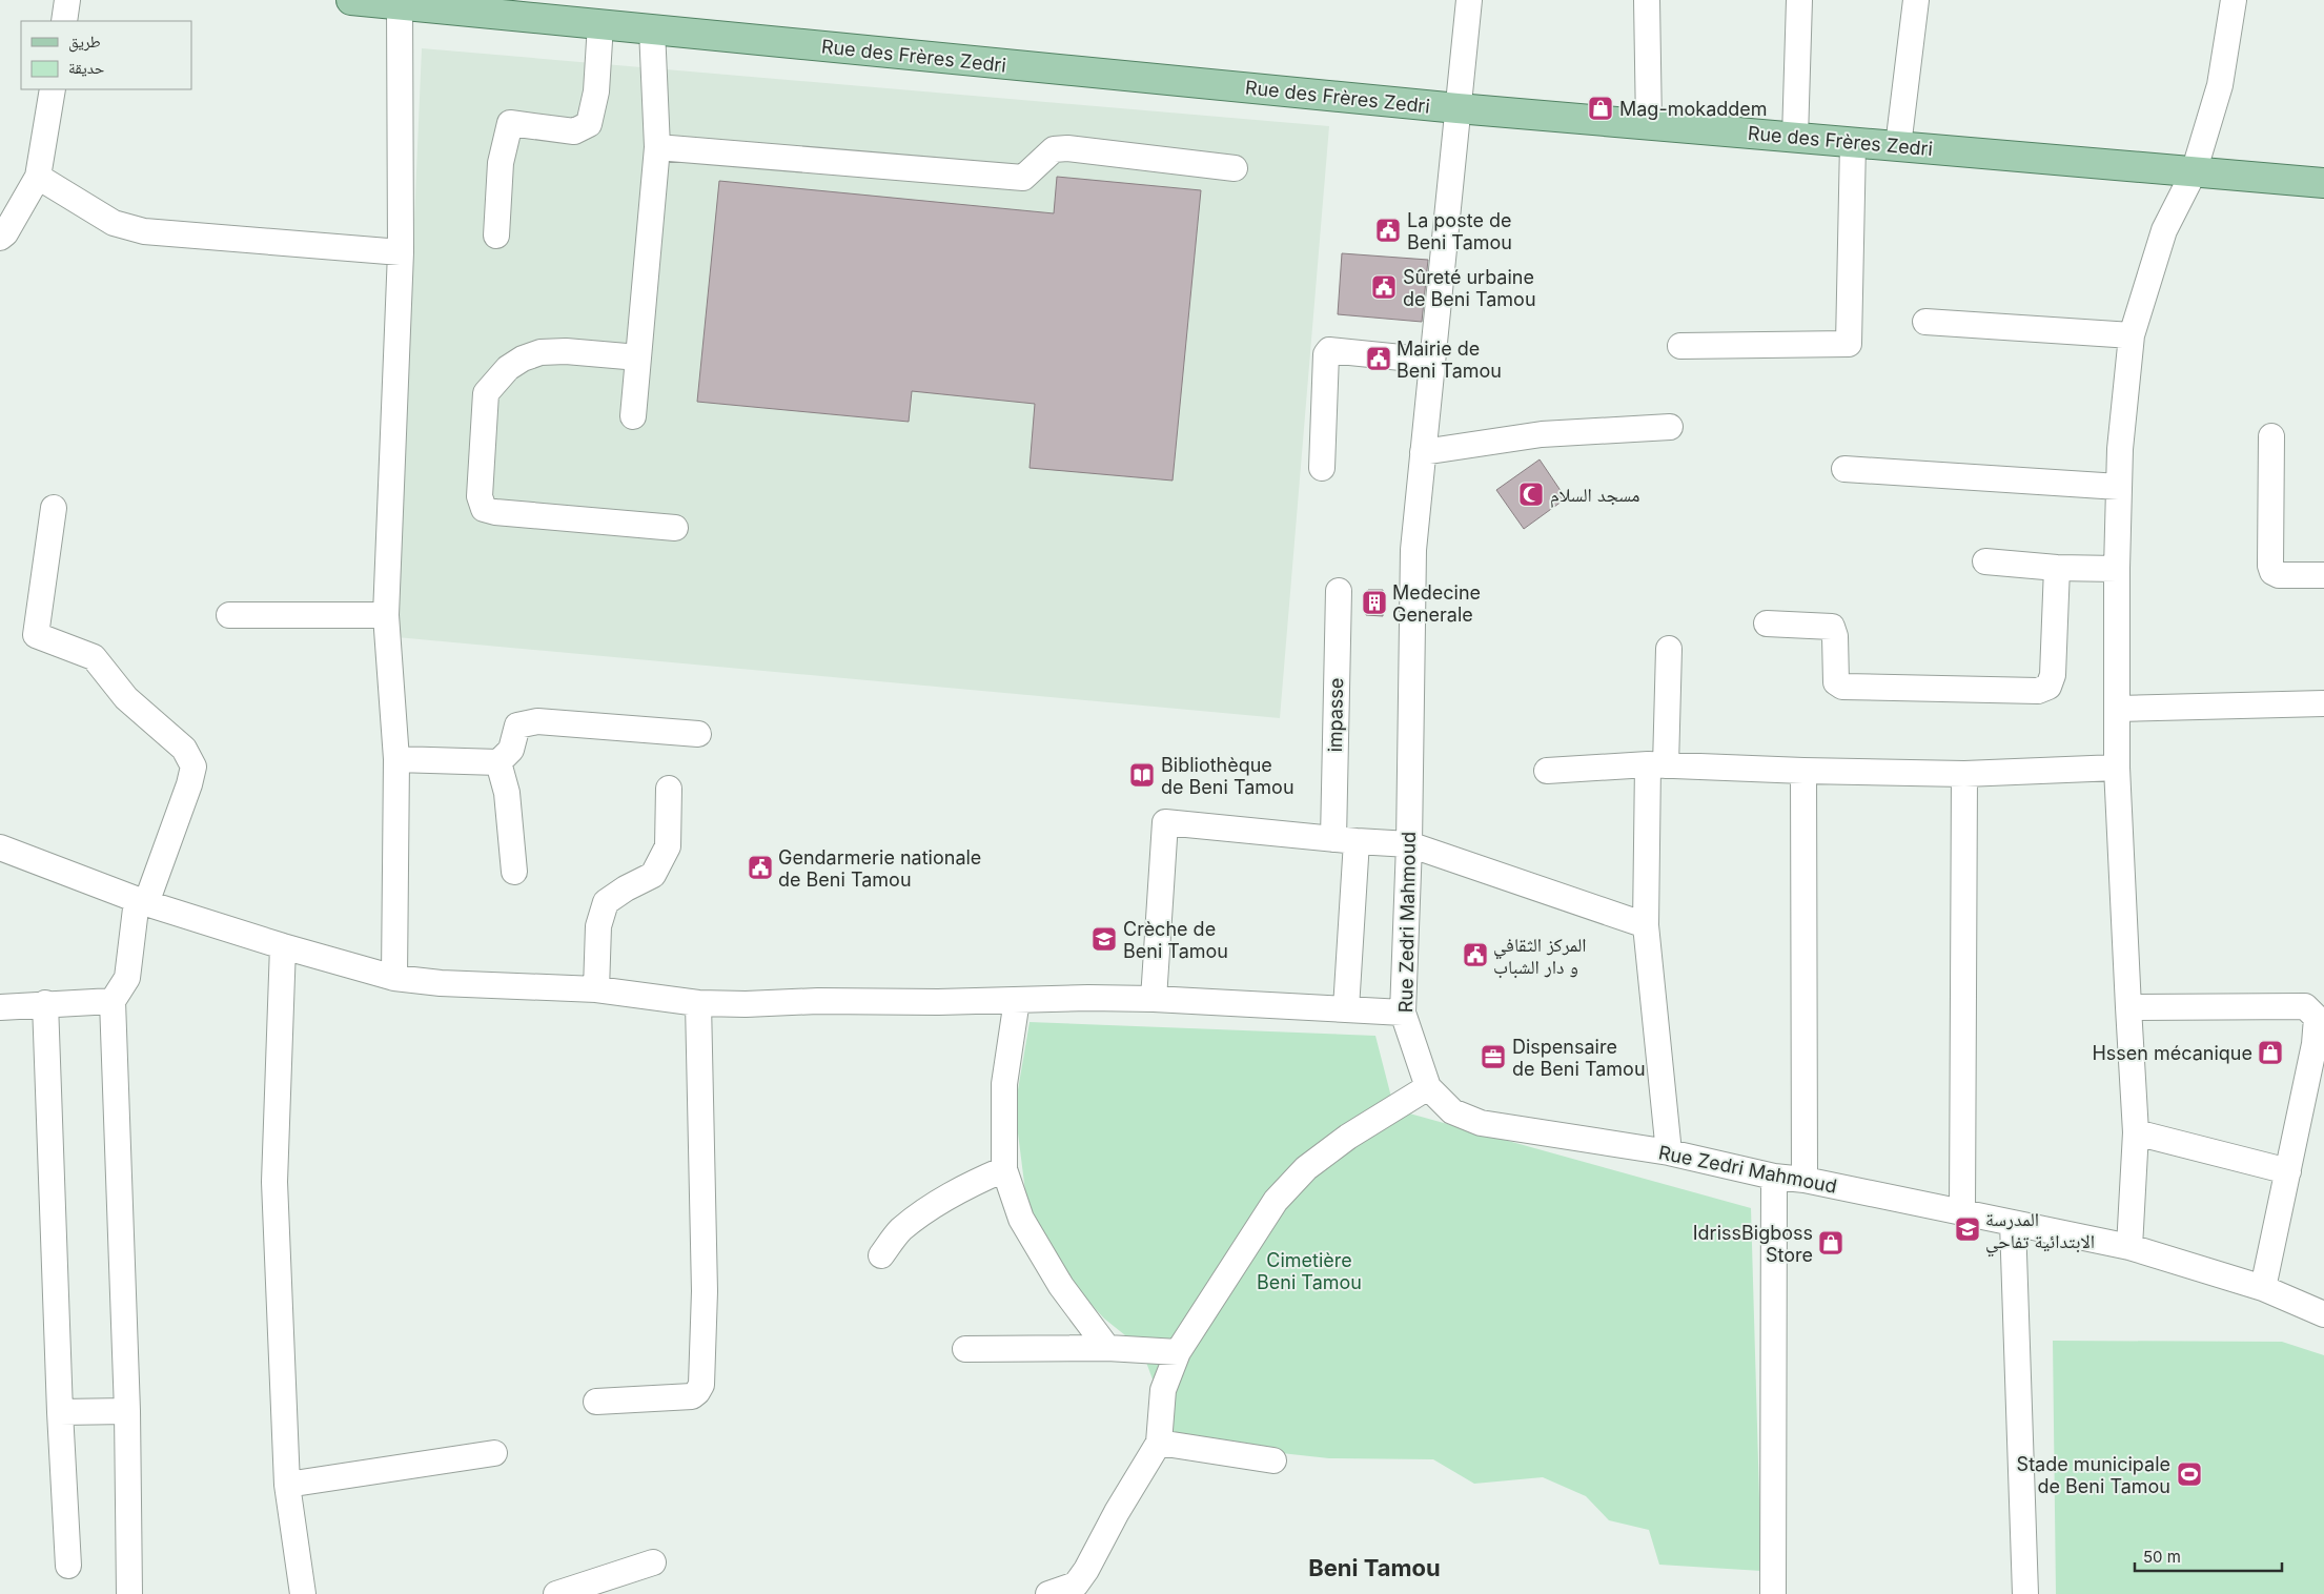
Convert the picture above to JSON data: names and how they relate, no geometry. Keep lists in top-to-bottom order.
{
  "streets": {
    "main road": ["Rue des Frères Zedri"],
    "street": ["impasse", "Rue Zedri Mahmoud"]
  },
  "crossings": [
    ["Rue des Frères Zedri", "Rue Zedri Mahmoud"]
  ],
  "districts": ["Beni Tamou"],
  "parks": ["Cimetière Beni Tamou"],
  "places": {
    "shop": ["Mag-mokaddem", "Hssen mécanique", "IdrissBigboss Store"],
    "public building": [
      "La poste de Beni Tamou",
      "Sûreté urbaine de Beni Tamou",
      "Mairie de Beni Tamou",
      "Gendarmerie nationale de Beni Tamou",
      "المركز الثقافي و دار الشباب"
    ],
    "mosque": ["مسجد السلام"],
    "building": ["Medecine Generale"],
    "library": ["Bibliothèque de Beni Tamou"],
    "school or university": ["Crèche de Beni Tamou", "المدرسة الابتدائية تفاحي"],
    "office": ["Dispensaire de Beni Tamou"],
    "sports": ["Stade municipale de Beni Tamou"]
  },
  "legend": ["طريق", "حديقة"],
  "scale_bar": "50 m"
}
